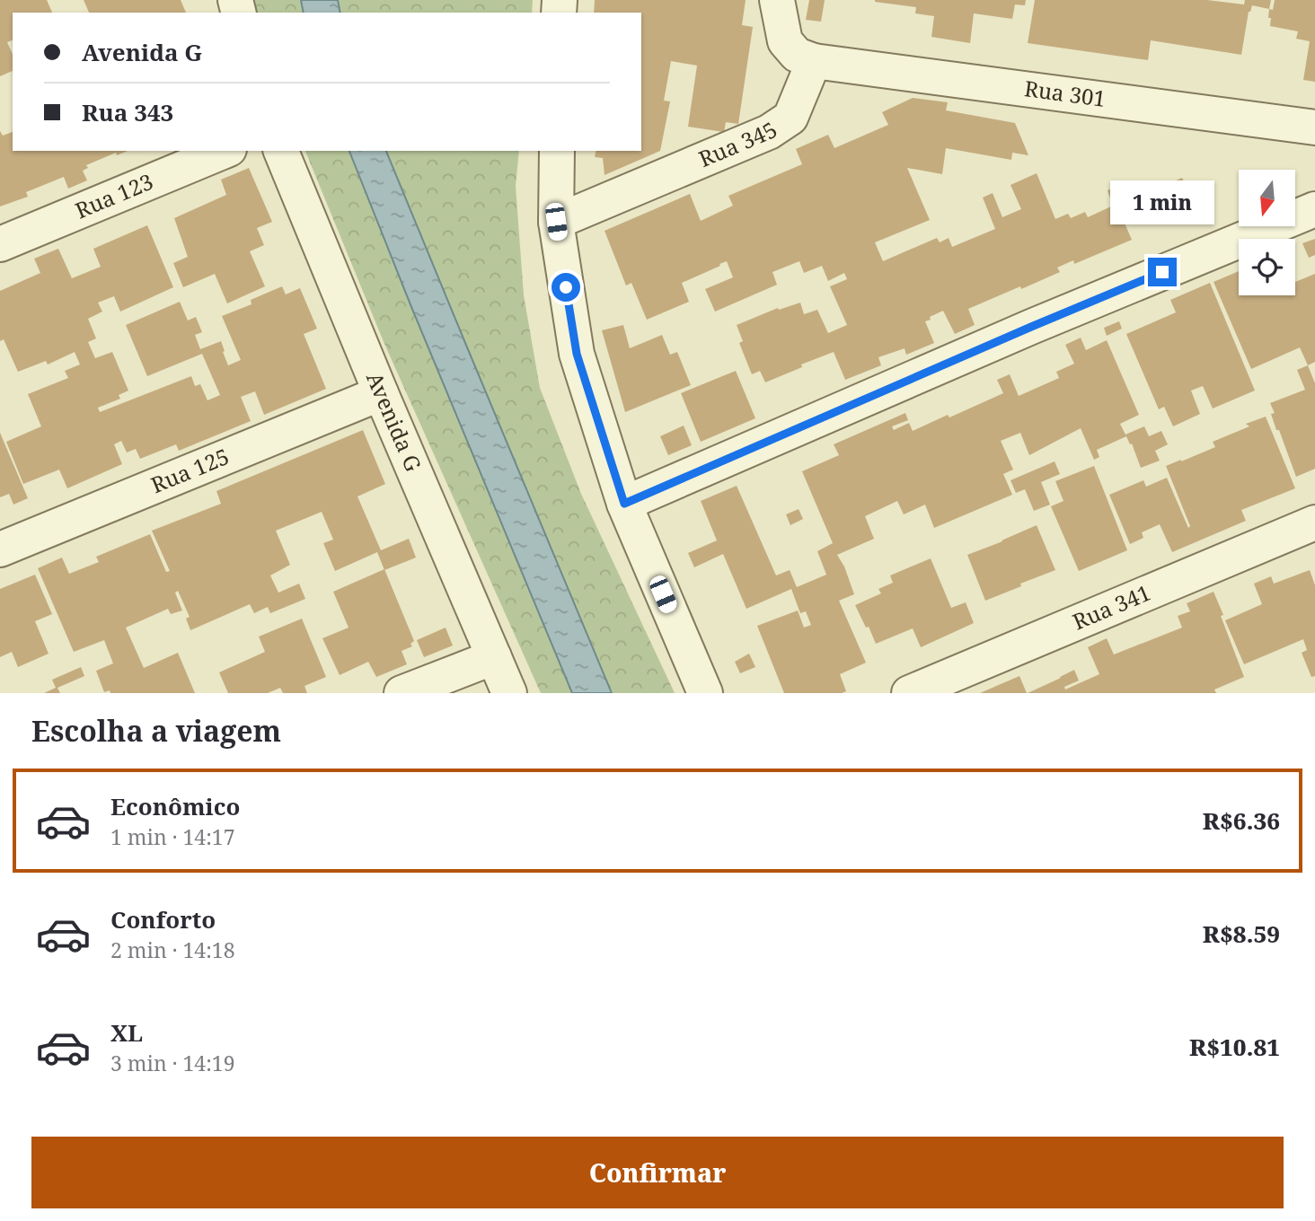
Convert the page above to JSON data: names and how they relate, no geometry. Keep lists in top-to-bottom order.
{
  "streets": {
    "street": [
      "Rua 301",
      "Rua 345",
      "Rua 123",
      "Avenida G",
      "Rua 125",
      "Rua 341"
    ]
  },
  "crossings": [
    ["Rua 301", "Rua 345"],
    ["Avenida G", "Rua 125"]
  ],
  "north": "bottom",
  "page": {
    "banner": ["Avenida G", "Rua 343"],
    "bubble": "1 min",
    "heading": "Escolha a viagem",
    "list": [
      {
        "name": "Econômico",
        "note": "1 min · 14:17",
        "value": "R$6.36"
      },
      {
        "name": "Conforto",
        "note": "2 min · 14:18",
        "value": "R$8.59"
      },
      {
        "name": "XL",
        "note": "3 min · 14:19",
        "value": "R$10.81"
      }
    ],
    "buttons": "Confirmar"
  }
}
